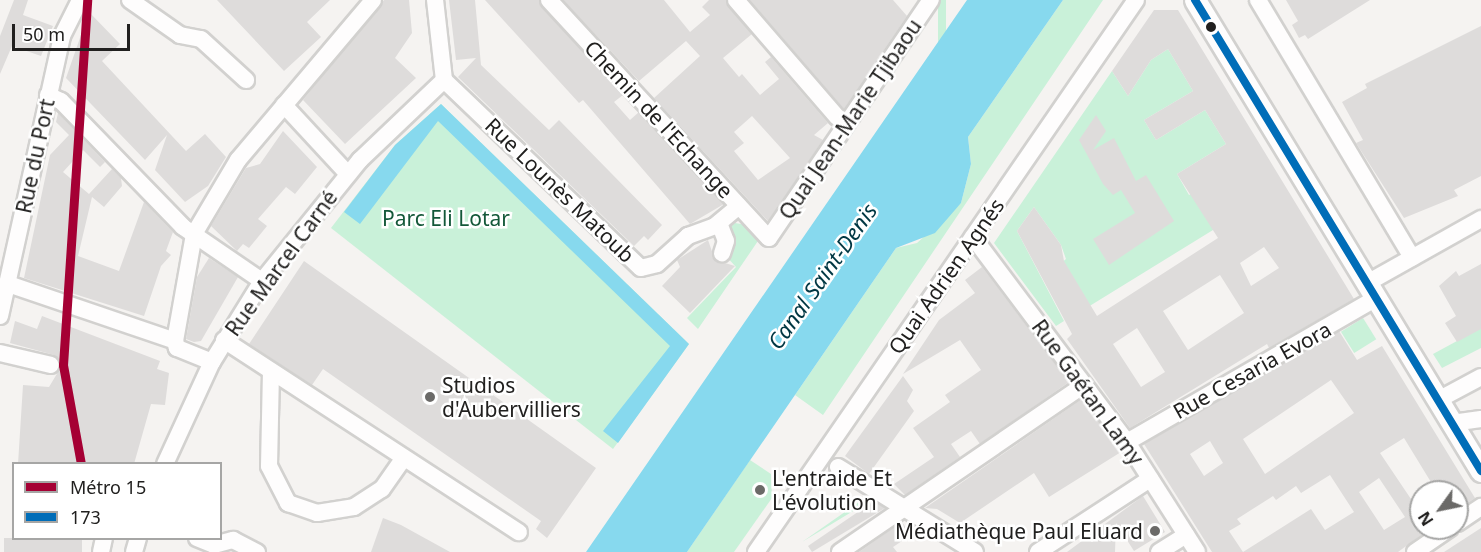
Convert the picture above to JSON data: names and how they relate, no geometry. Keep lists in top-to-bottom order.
{
  "streets": {
    "street": [
      "Chemin de l'Echange",
      "Quai Jean-Marie Tjibaou",
      "Rue du Port",
      "Rue Lounès Matoub",
      "Rue Marcel Carné",
      "Quai Adrien Agnés",
      "Rue Cesaria Evora",
      "Rue Gaétan Lamy"
    ]
  },
  "crossings": [
    ["Chemin de l'Echange", "Quai Jean-Marie Tjibaou"],
    ["Chemin de l'Echange", "Rue Lounès Matoub"],
    ["Rue Lounès Matoub", "Rue Marcel Carné"],
    ["Quai Adrien Agnés", "Rue Gaétan Lamy"],
    ["Rue Cesaria Evora", "Rue Gaétan Lamy"]
  ],
  "water": ["Canal Saint-Denis"],
  "parks": ["Parc Eli Lotar"],
  "places": ["Studios d'Aubervilliers", "L'entraide Et L'évolution", "Médiathèque Paul Eluard"],
  "lines": ["metro line 15", "transit line 173"],
  "legend": ["Métro 15", "173"],
  "scale_bar": "50 m",
  "north": "bottom left"
}
